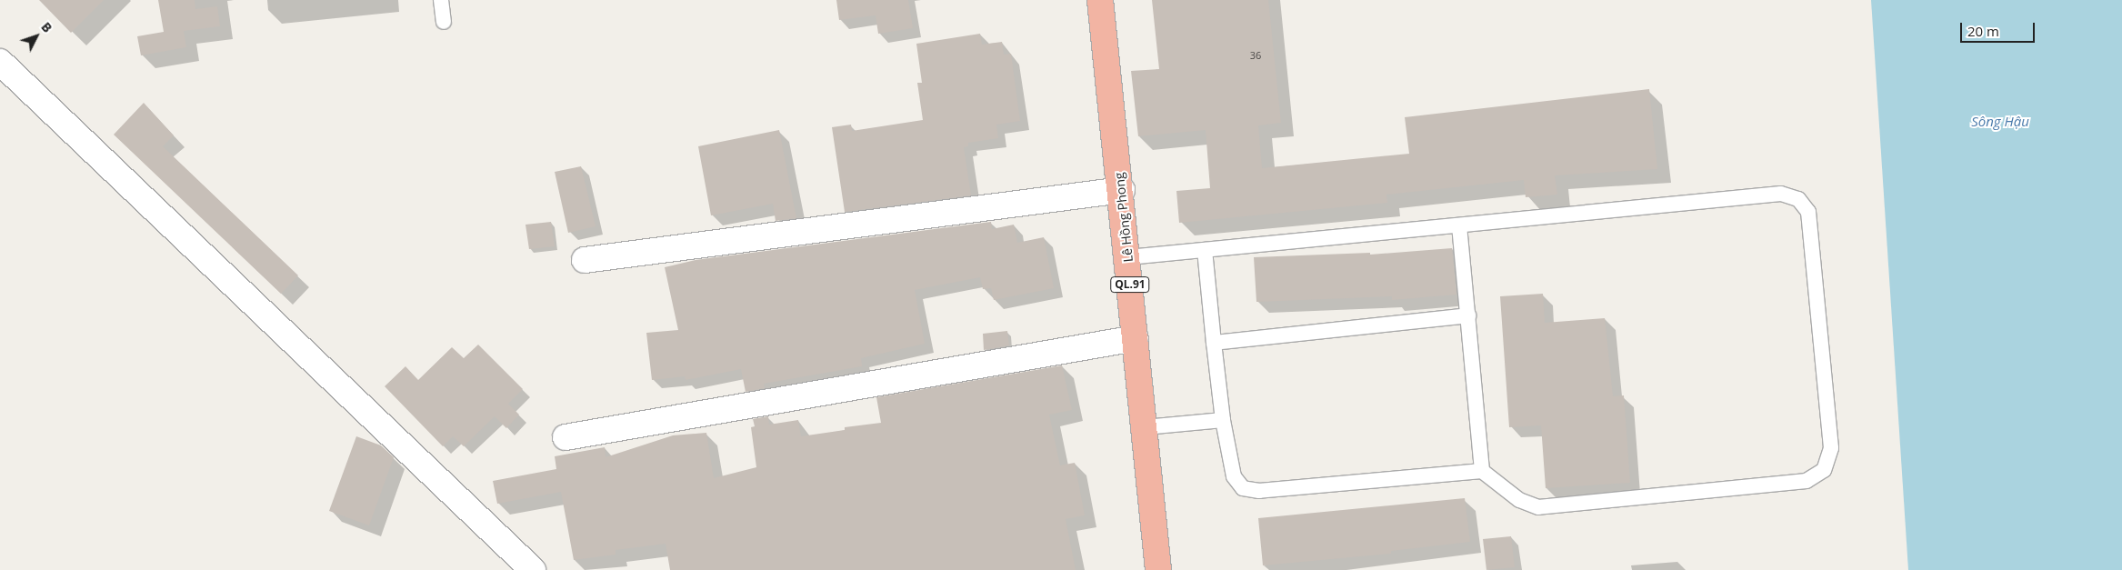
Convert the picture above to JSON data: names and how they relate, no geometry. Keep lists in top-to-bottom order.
{
  "streets": {
    "highway": ["Lê Hồng Phong", "QL.91"]
  },
  "water": ["Sông Hậu"],
  "house_numbers": ["36"],
  "scale_bar": "20 m",
  "north": "top right"
}
